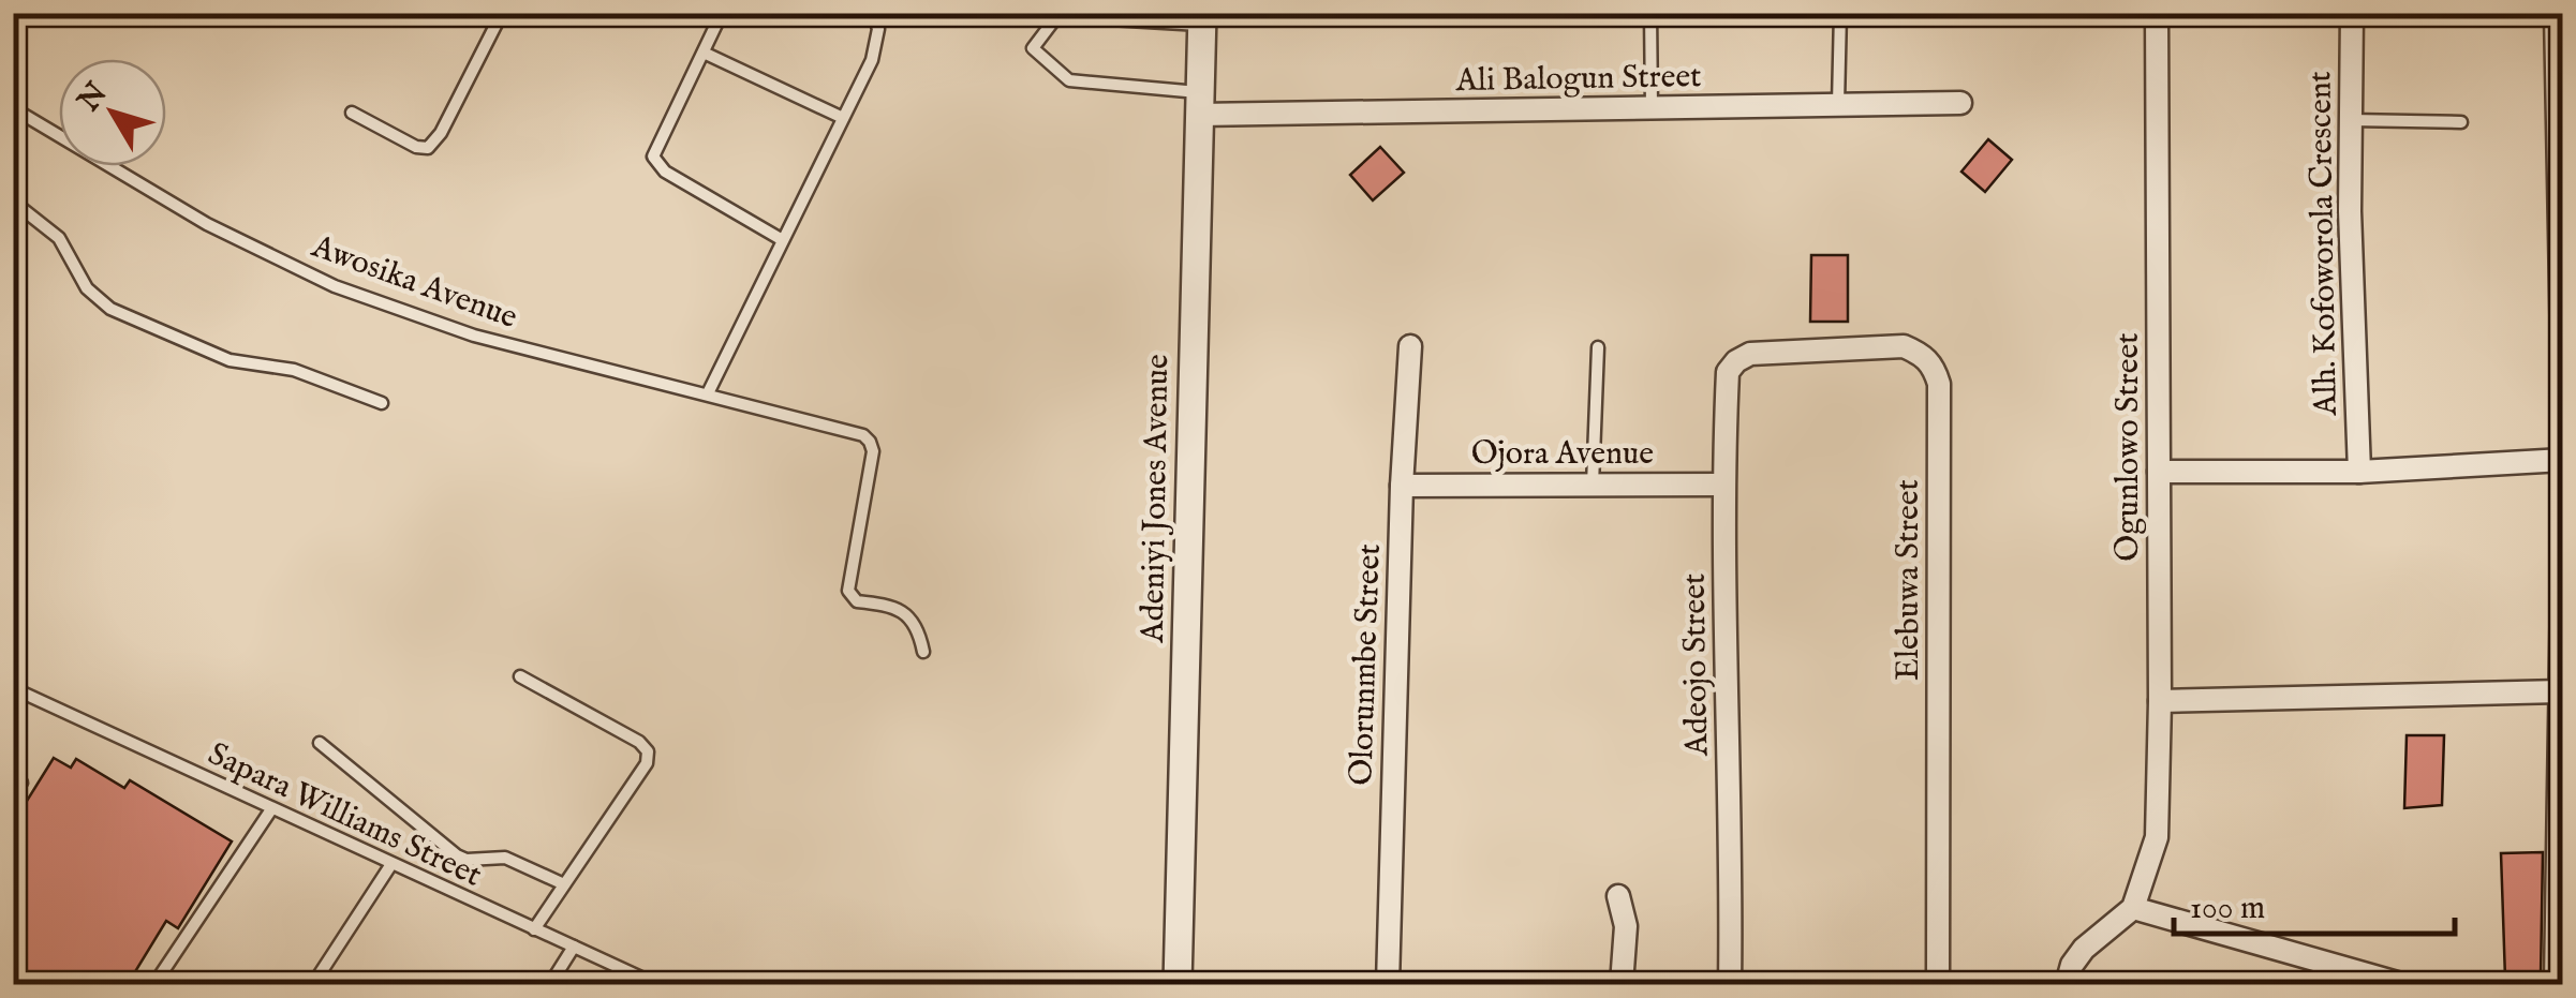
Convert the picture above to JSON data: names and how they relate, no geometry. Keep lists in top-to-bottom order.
{
  "streets": {
    "street": [
      "Ali Balogun Street",
      "Alh. Kofoworola Crescent",
      "Ogunlowo Street",
      "Ojora Avenue",
      "Adeniyi Jones Avenue",
      "Elebuwa Street",
      "Olorunmbe Street",
      "Adeojo Street"
    ],
    "lane": ["Awosika Avenue", "Sapara Williams Street"]
  },
  "crossings": [
    ["Ali Balogun Street", "Adeniyi Jones Avenue"],
    ["Ojora Avenue", "Olorunmbe Street"],
    ["Ojora Avenue", "Adeojo Street"],
    ["Elebuwa Street", "Adeojo Street"]
  ],
  "scale_bar": "100 m",
  "north": "top left"
}
